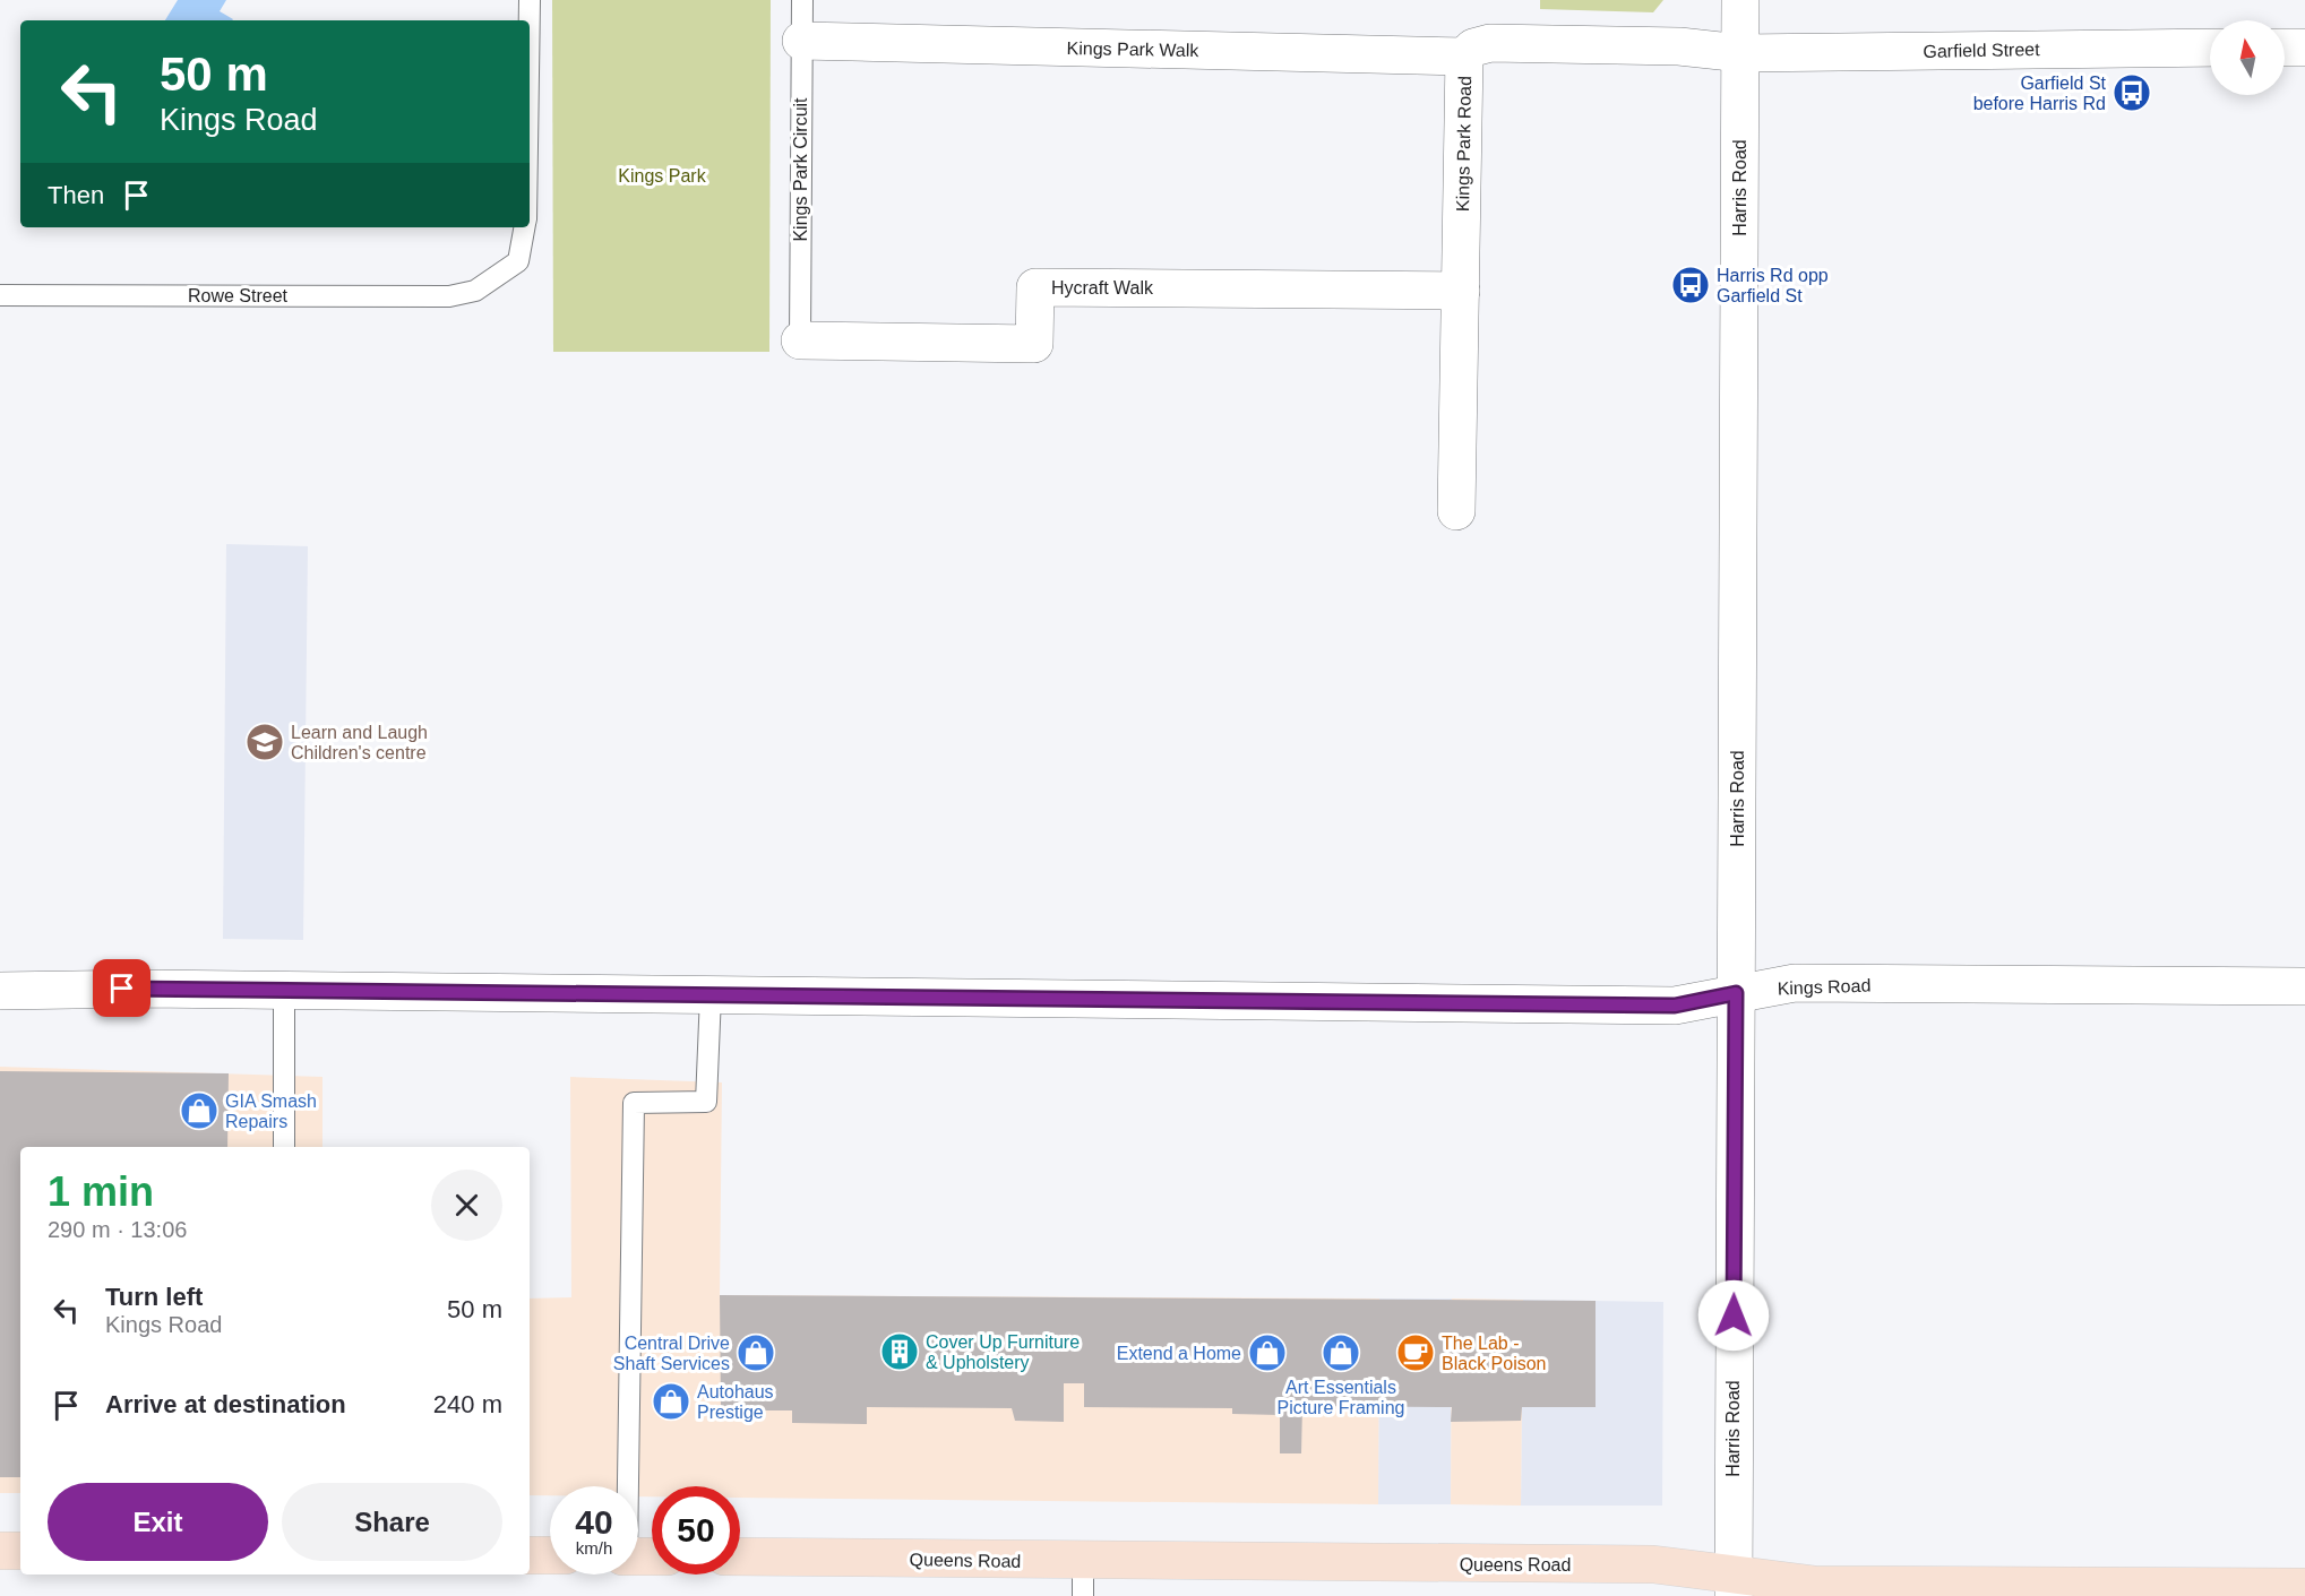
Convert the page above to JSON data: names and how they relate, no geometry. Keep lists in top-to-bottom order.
{
  "streets": {
    "main road": ["Queens Road"],
    "street": [
      "Kings Park Walk",
      "Garfield Street",
      "Kings Park Road",
      "Harris Road",
      "Hycraft Walk",
      "Kings Road"
    ],
    "lane": ["Kings Park Circuit", "Rowe Street"]
  },
  "crossings": [
    ["Kings Park Walk", "Kings Park Road"],
    ["Kings Park Walk", "Kings Park Circuit"],
    ["Garfield Street", "Kings Park Road"],
    ["Garfield Street", "Harris Road"],
    ["Kings Park Road", "Harris Road"],
    ["Kings Park Road", "Hycraft Walk"],
    ["Kings Park Circuit", "Hycraft Walk"],
    ["Harris Road", "Kings Road"],
    ["Harris Road", "Queens Road"]
  ],
  "parks": ["Kings Park"],
  "places": {
    "bus stop": ["Garfield St before Harris Rd", "Harris Rd opp Garfield St"],
    "school or university": ["Learn and Laugh Children's centre"],
    "shop": [
      "GIA Smash Repairs",
      "Central Drive Shaft Services",
      "Extend a Home",
      "Art Essentials Picture Framing",
      "Autohaus Prestige"
    ],
    "building": ["Cover Up Furniture & Upholstery"],
    "cafe": ["The Lab - Black Poison"]
  },
  "north": "top",
  "page": {
    "turn": ["50 m", "Kings Road"],
    "then": "Then",
    "heading": ["1 min", "290 m · 13:06"],
    "list": [
      {
        "name": "Turn left",
        "note": "Kings Road",
        "value": "50 m"
      },
      {
        "name": "Arrive at destination",
        "value": "240 m"
      }
    ],
    "buttons": ["Exit", "Share"],
    "speed": "40 km/h",
    "limit": "50"
  }
}
